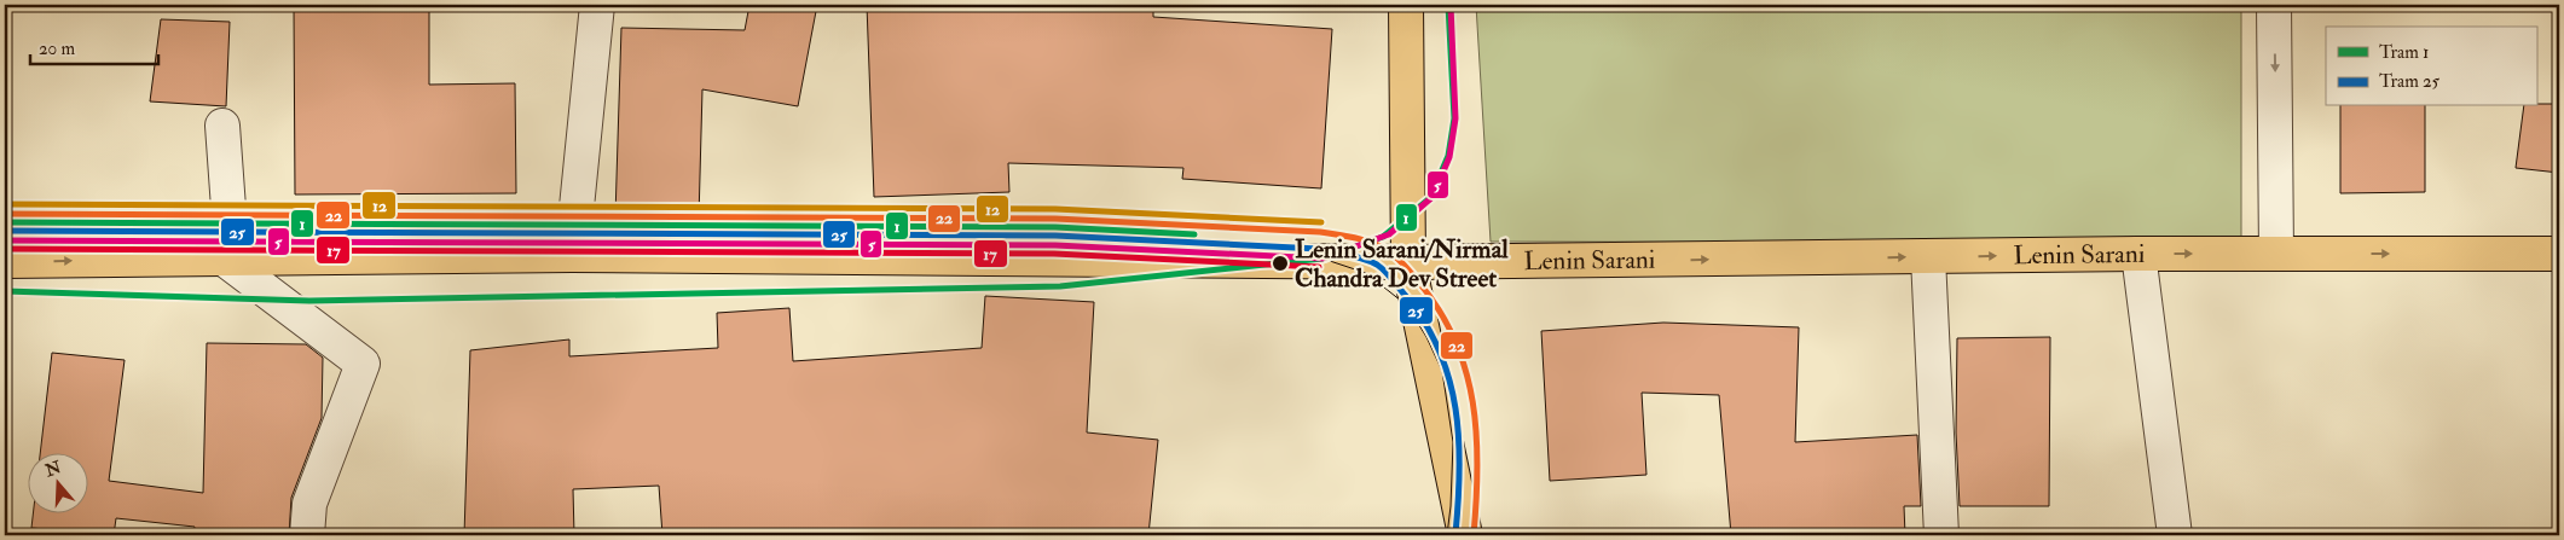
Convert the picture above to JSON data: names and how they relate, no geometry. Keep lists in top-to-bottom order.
{
  "streets": {
    "main road": ["Lenin Sarani"]
  },
  "one_way": ["Lenin Sarani"],
  "places": ["Lenin Sarani/Nirmal Chandra Dev Street"],
  "lines": [
    "tram line 1",
    "transit line 5",
    "transit line 12",
    "transit line 22",
    "tram line 25",
    "transit line 17"
  ],
  "legend": ["Tram 1", "Tram 25"],
  "scale_bar": "20 m",
  "north": "top"
}
